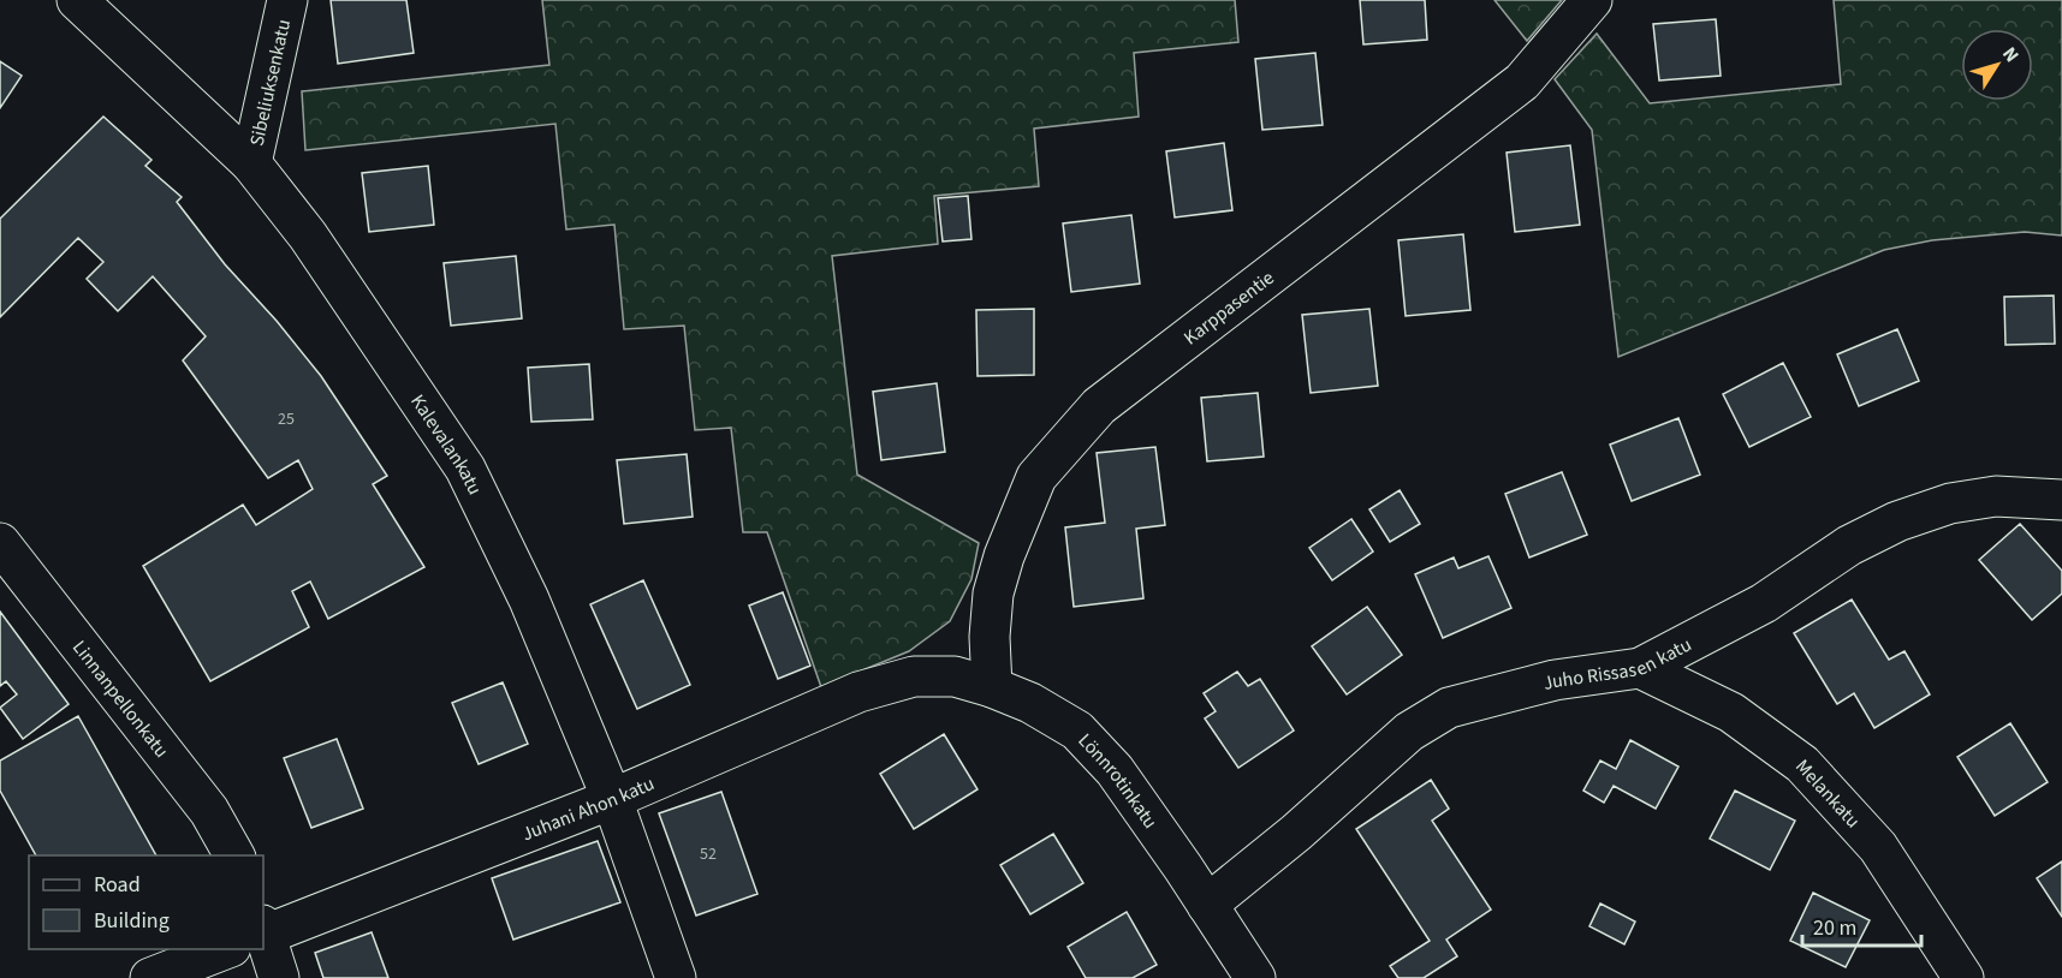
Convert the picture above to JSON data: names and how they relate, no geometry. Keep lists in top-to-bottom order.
{
  "streets": {
    "street": [
      "Sibeliuksenkatu",
      "Karppasentie",
      "Kalevalankatu",
      "Juho Rissasen katu",
      "Linnanpellonkatu",
      "Lönnrotinkatu",
      "Melankatu",
      "Juhani Ahon katu"
    ]
  },
  "crossings": [
    ["Sibeliuksenkatu", "Kalevalankatu"],
    ["Karppasentie", "Lönnrotinkatu"],
    ["Kalevalankatu", "Juhani Ahon katu"],
    ["Juho Rissasen katu", "Lönnrotinkatu"],
    ["Juho Rissasen katu", "Melankatu"],
    ["Lönnrotinkatu", "Juhani Ahon katu"]
  ],
  "house_numbers": ["25", "52"],
  "legend": ["Road", "Building"],
  "scale_bar": "20 m",
  "north": "top right"
}
